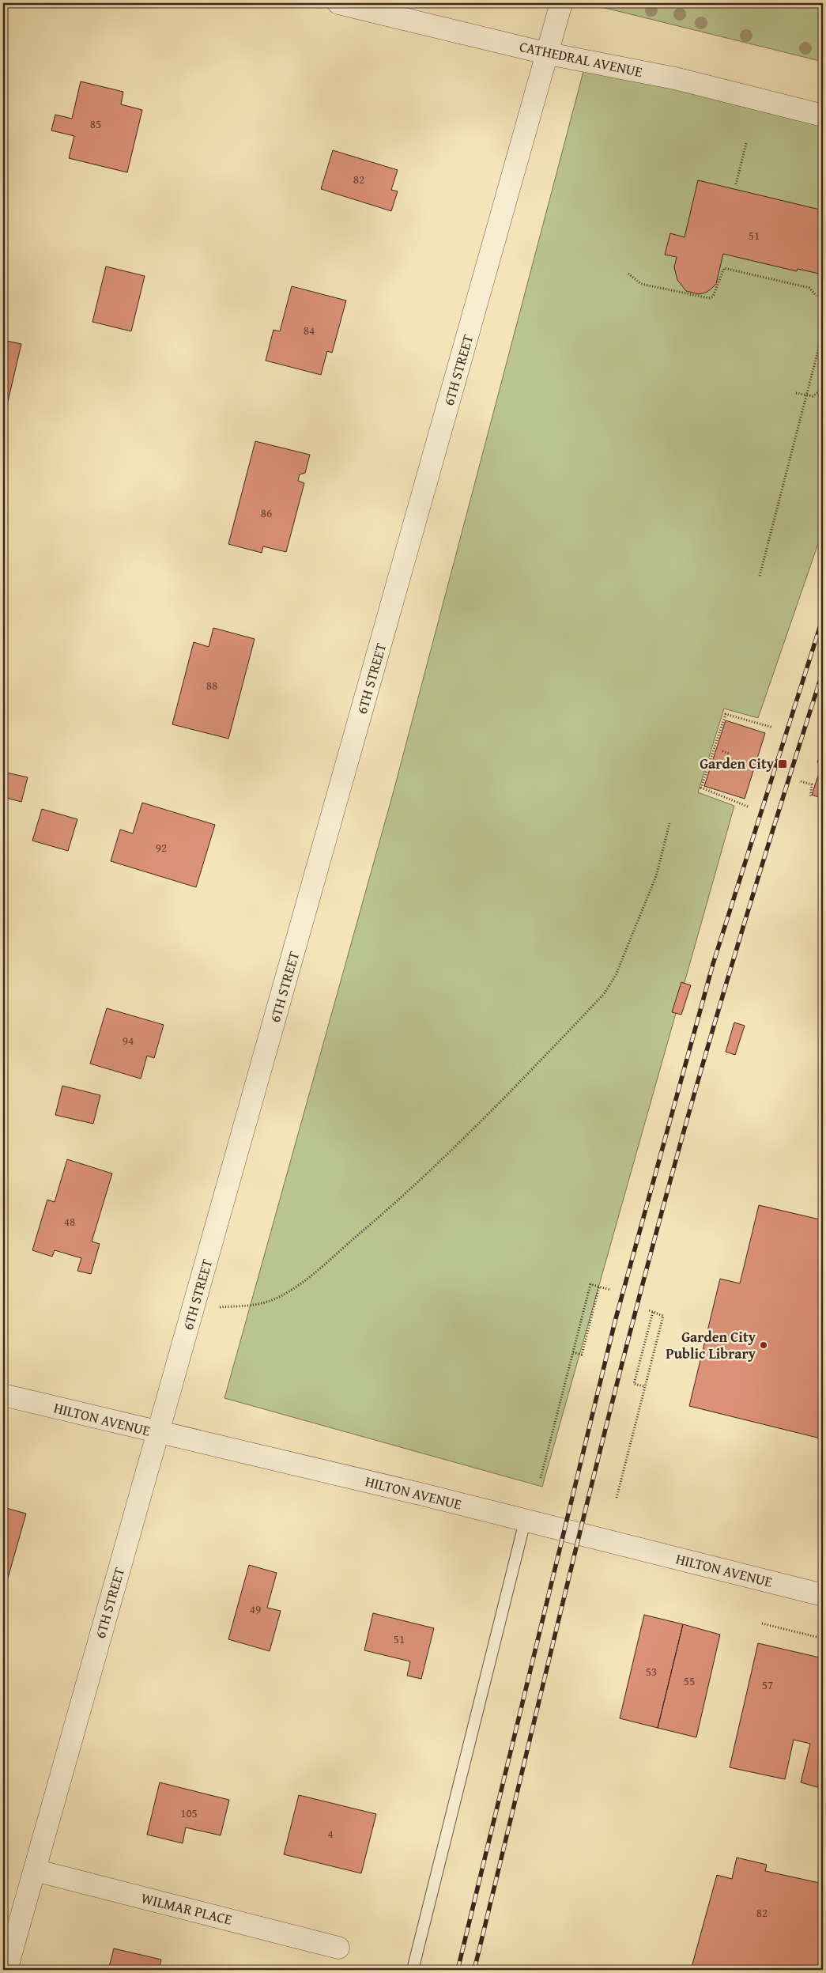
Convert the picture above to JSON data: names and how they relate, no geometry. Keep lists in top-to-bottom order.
{
  "streets": {
    "street": [
      "CATHEDRAL AVENUE",
      "6TH STREET",
      "HILTON AVENUE",
      "WILMAR PLACE"
    ]
  },
  "crossings": [
    ["CATHEDRAL AVENUE", "6TH STREET"],
    ["6TH STREET", "HILTON AVENUE"],
    ["6TH STREET", "WILMAR PLACE"]
  ],
  "places": {
    "transit": ["Garden City"],
    "other": ["Garden City Public Library"]
  },
  "house_numbers": [
    "85",
    "82",
    "51",
    "84",
    "86",
    "88",
    "92",
    "94",
    "48",
    "49",
    "51",
    "53",
    "55",
    "57",
    "105",
    "4",
    "82"
  ]
}
